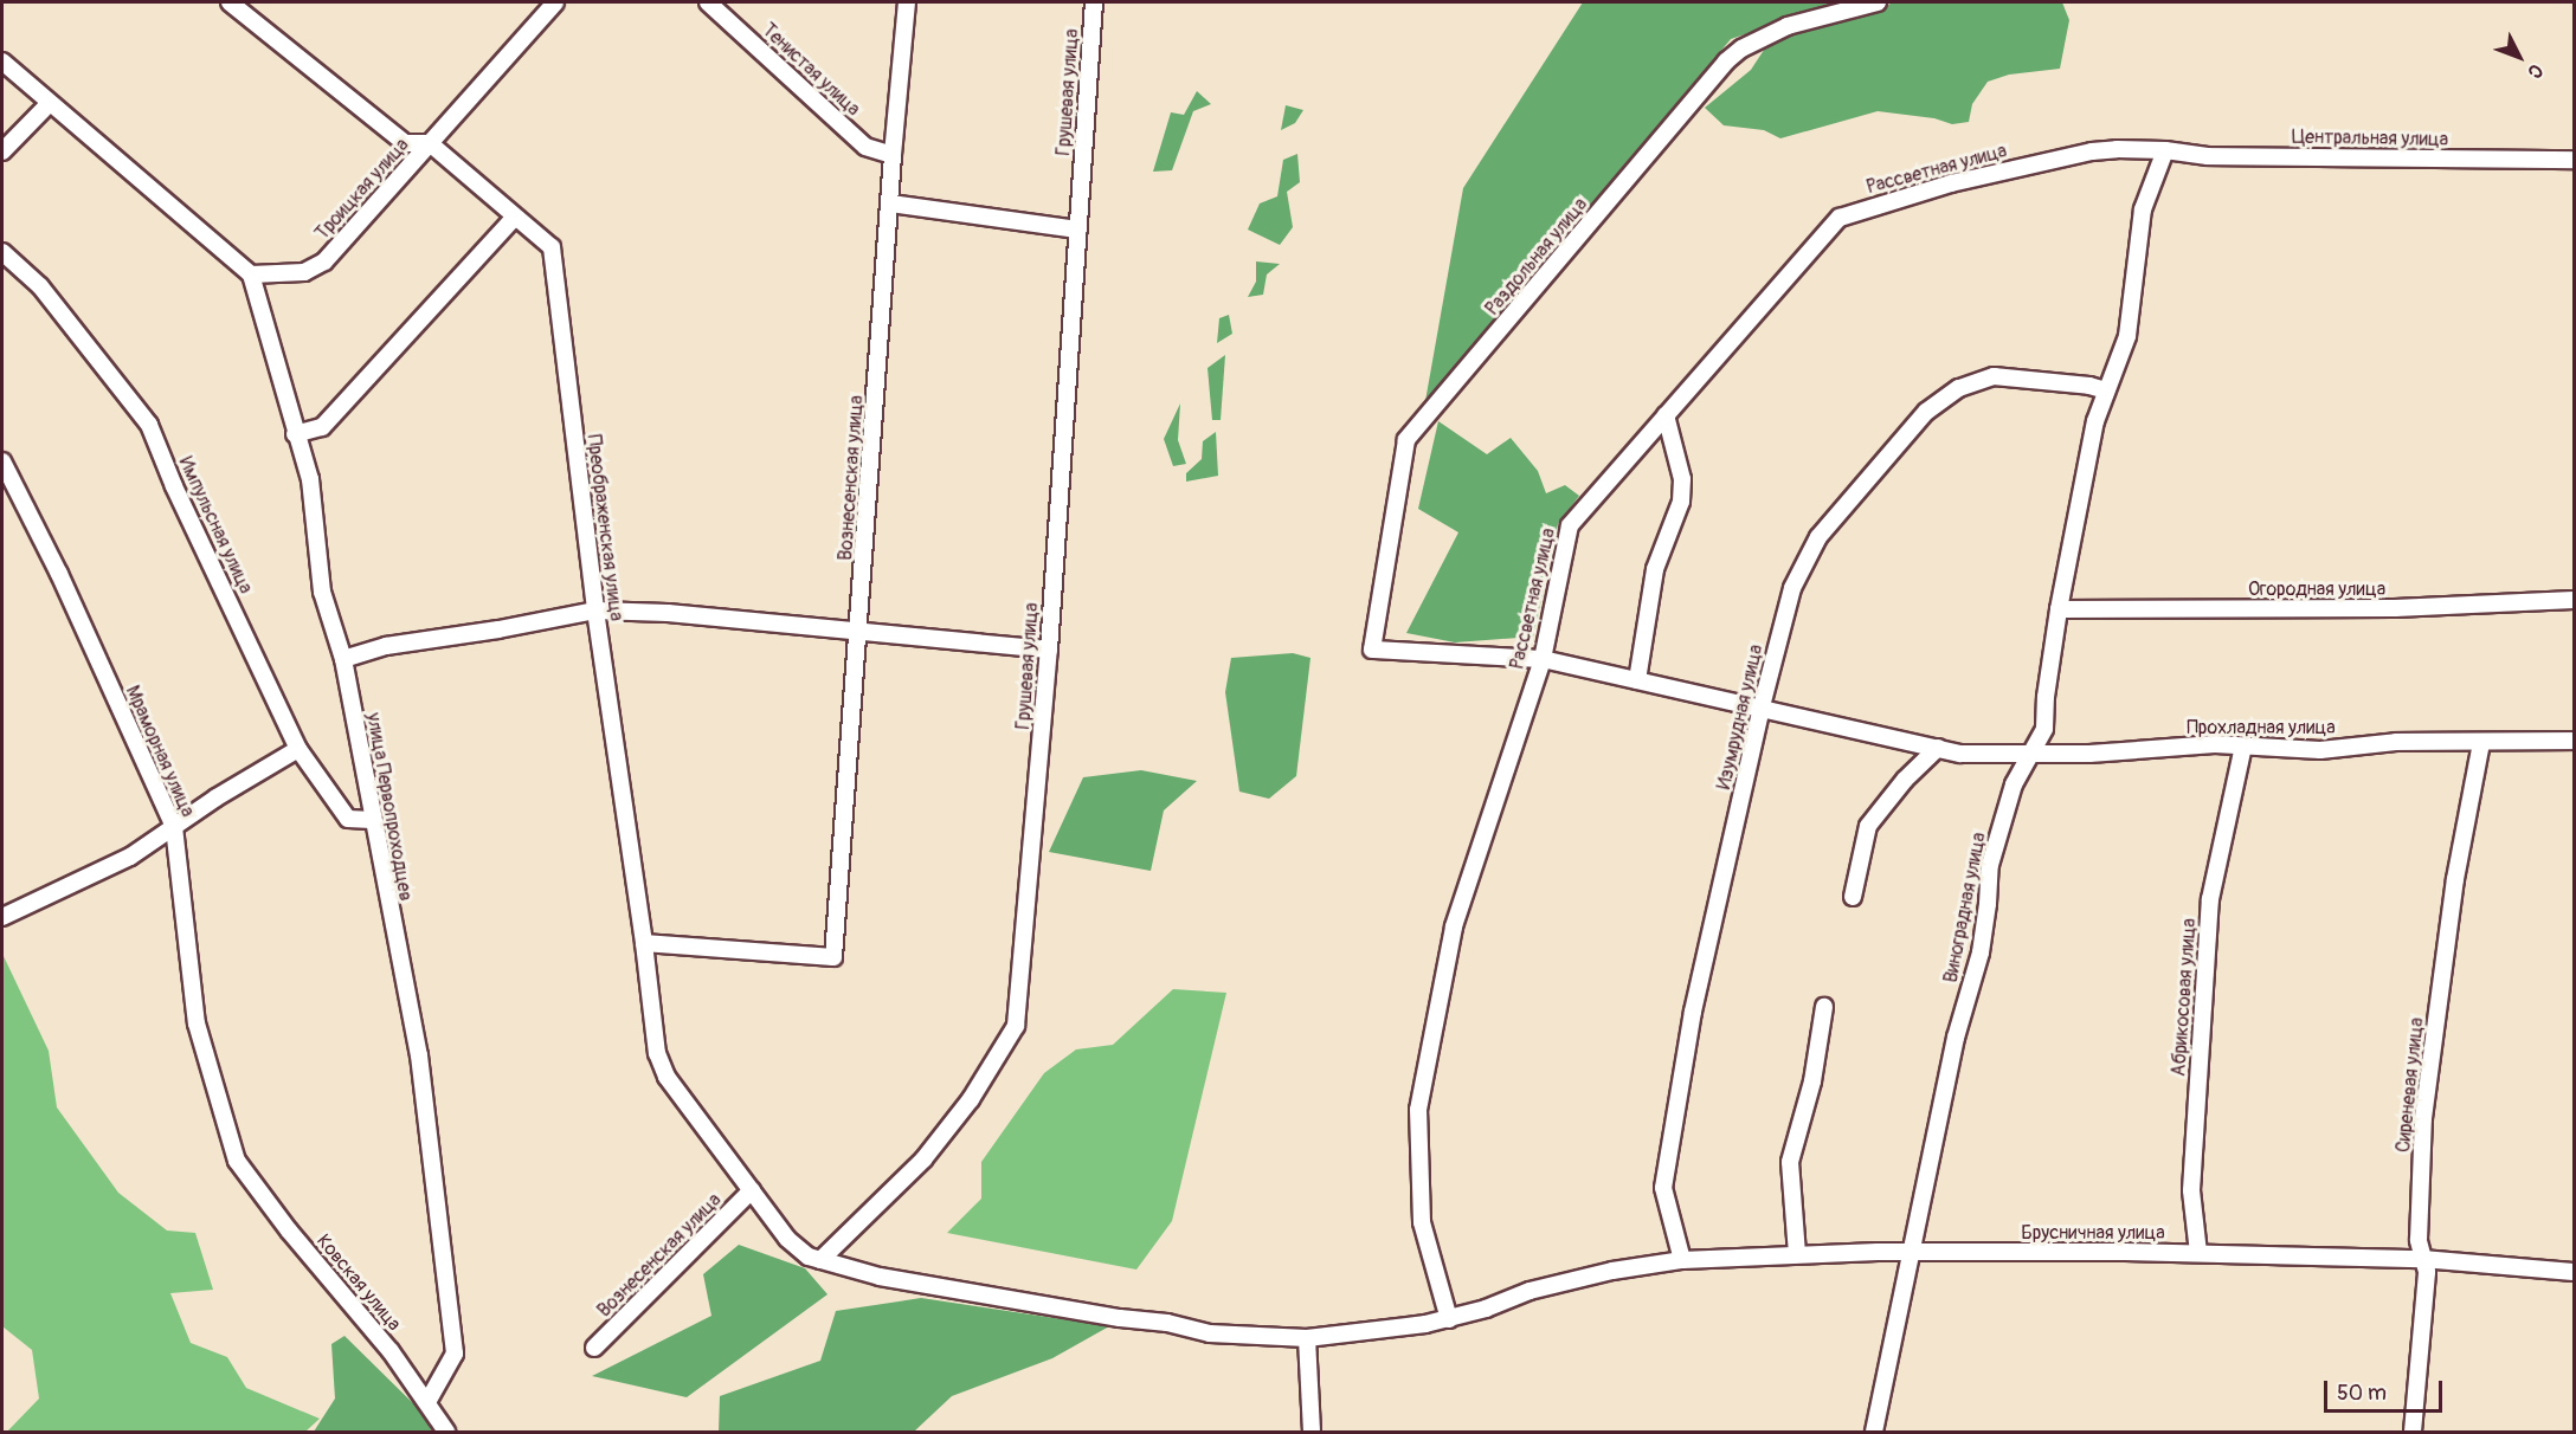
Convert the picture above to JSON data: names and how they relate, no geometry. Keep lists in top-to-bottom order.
{
  "streets": {
    "street": [
      "Тенистая улица",
      "Грушевая улица",
      "Центральная улица",
      "Рассветная улица",
      "Троицкая улица",
      "Раздольная улица",
      "Вознесенская улица",
      "Импульсная улица",
      "Преображенская улица",
      "Огородная улица",
      "Изумрудная улица",
      "Прохладная улица",
      "Мраморная улица",
      "улица Первопроходцев",
      "Виноградная улица",
      "Абрикосовая улица",
      "Сиреневая улица",
      "Брусничная улица",
      "Ковская улица"
    ]
  },
  "crossings": [
    ["Тенистая улица", "Вознесенская улица"],
    ["Грушевая улица", "Преображенская улица"],
    ["Центральная улица", "Рассветная улица"],
    ["Центральная улица", "Виноградная улица"],
    ["Рассветная улица", "Прохладная улица"],
    ["Рассветная улица", "Виноградная улица"],
    ["Рассветная улица", "Брусничная улица"],
    ["Троицкая улица", "Преображенская улица"],
    ["Троицкая улица", "улица Первопроходцев"],
    ["Раздольная улица", "Прохладная улица"],
    ["Вознесенская улица", "Преображенская улица"],
    ["Импульсная улица", "улица Первопроходцев"],
    ["Преображенская улица", "Брусничная улица"],
    ["Огородная улица", "Виноградная улица"],
    ["Изумрудная улица", "Прохладная улица"],
    ["Изумрудная улица", "Виноградная улица"],
    ["Изумрудная улица", "Брусничная улица"],
    ["Прохладная улица", "Виноградная улица"],
    ["Прохладная улица", "Абрикосовая улица"],
    ["Прохладная улица", "Сиреневая улица"],
    ["Мраморная улица", "Ковская улица"],
    ["улица Первопроходцев", "Ковская улица"],
    ["Виноградная улица", "Брусничная улица"],
    ["Абрикосовая улица", "Брусничная улица"],
    ["Сиреневая улица", "Брусничная улица"]
  ],
  "scale_bar": "50 m",
  "north": "bottom right"
}
